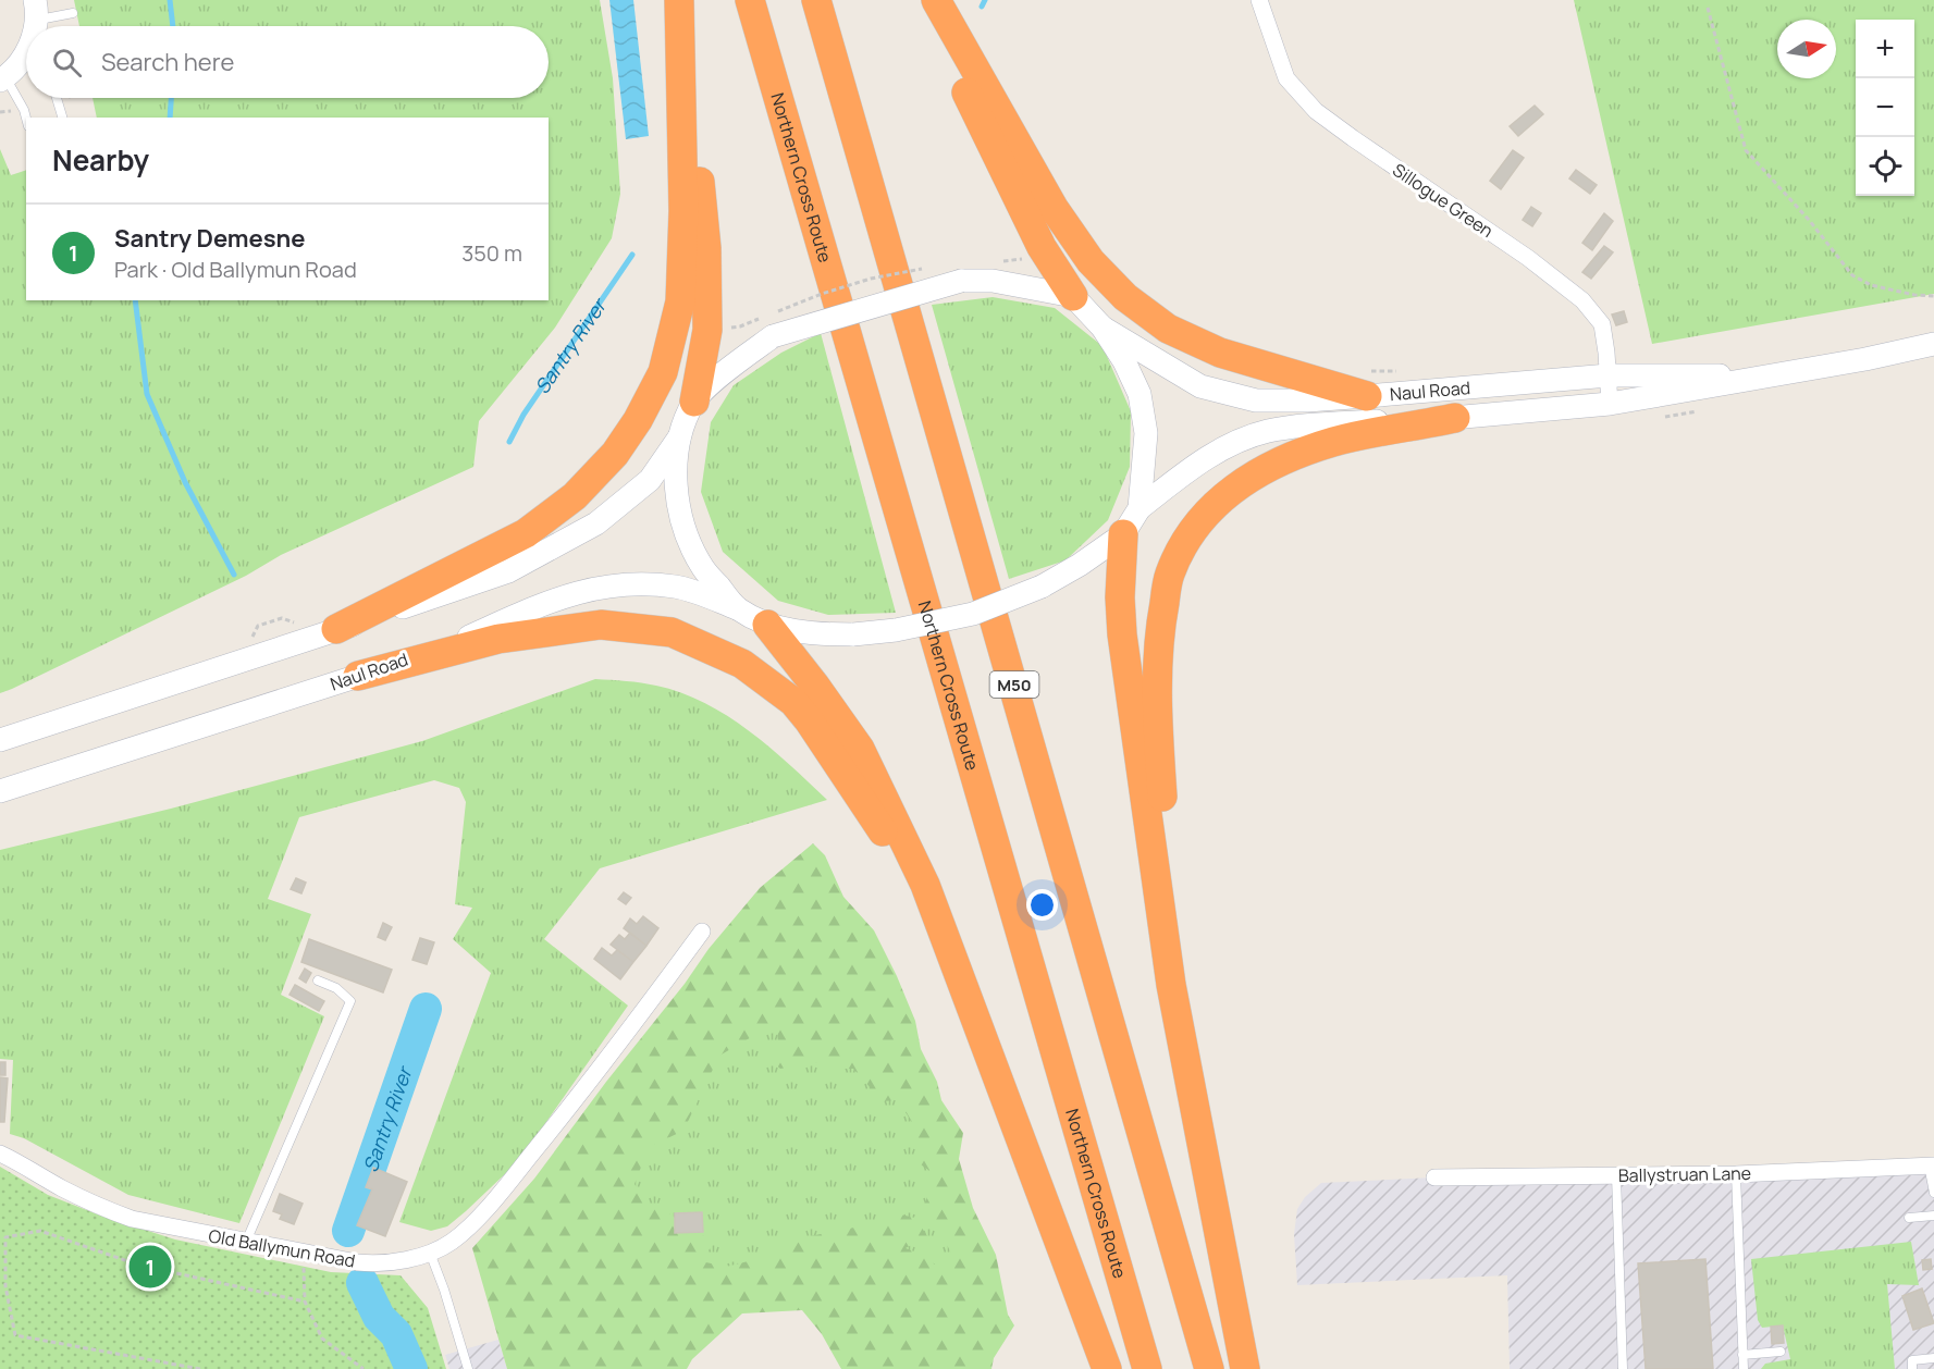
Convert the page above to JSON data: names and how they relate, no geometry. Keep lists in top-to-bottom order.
{
  "streets": {
    "highway": ["Northern Cross Route", "M50"],
    "main road": ["Naul Road"],
    "street": ["Sillogue Green", "Ballystruan Lane", "Old Ballymun Road"]
  },
  "crossings": [
    ["Sillogue Green", "Naul Road"]
  ],
  "water": ["Santry River"],
  "north": "right",
  "page": {
    "map_buttons": ["+", "−"],
    "search": "Search here",
    "heading": "Nearby",
    "list": [
      {
        "mark": "1",
        "name": "Santry Demesne",
        "note": "Park · Old Ballymun Road",
        "value": "350 m"
      }
    ],
    "pins": "1"
  }
}
